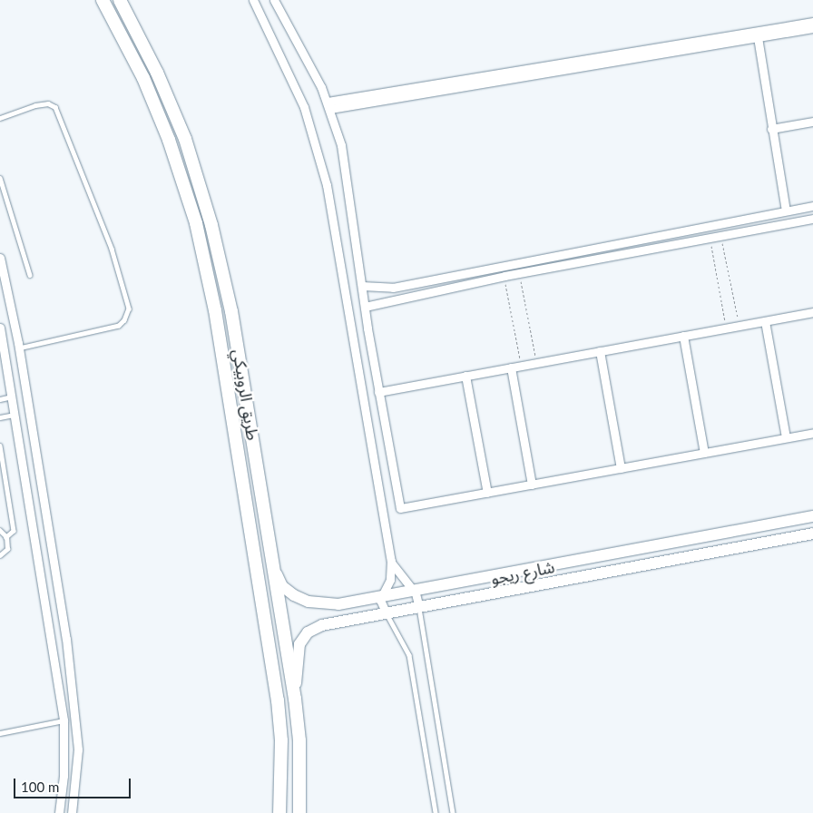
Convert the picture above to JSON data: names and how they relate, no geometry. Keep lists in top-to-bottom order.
{
  "streets": {
    "main road": ["طريق الروبيكي", "شارع ريجو"]
  },
  "crossings": [
    ["طريق الروبيكي", "شارع ريجو"]
  ],
  "scale_bar": "100 m"
}
